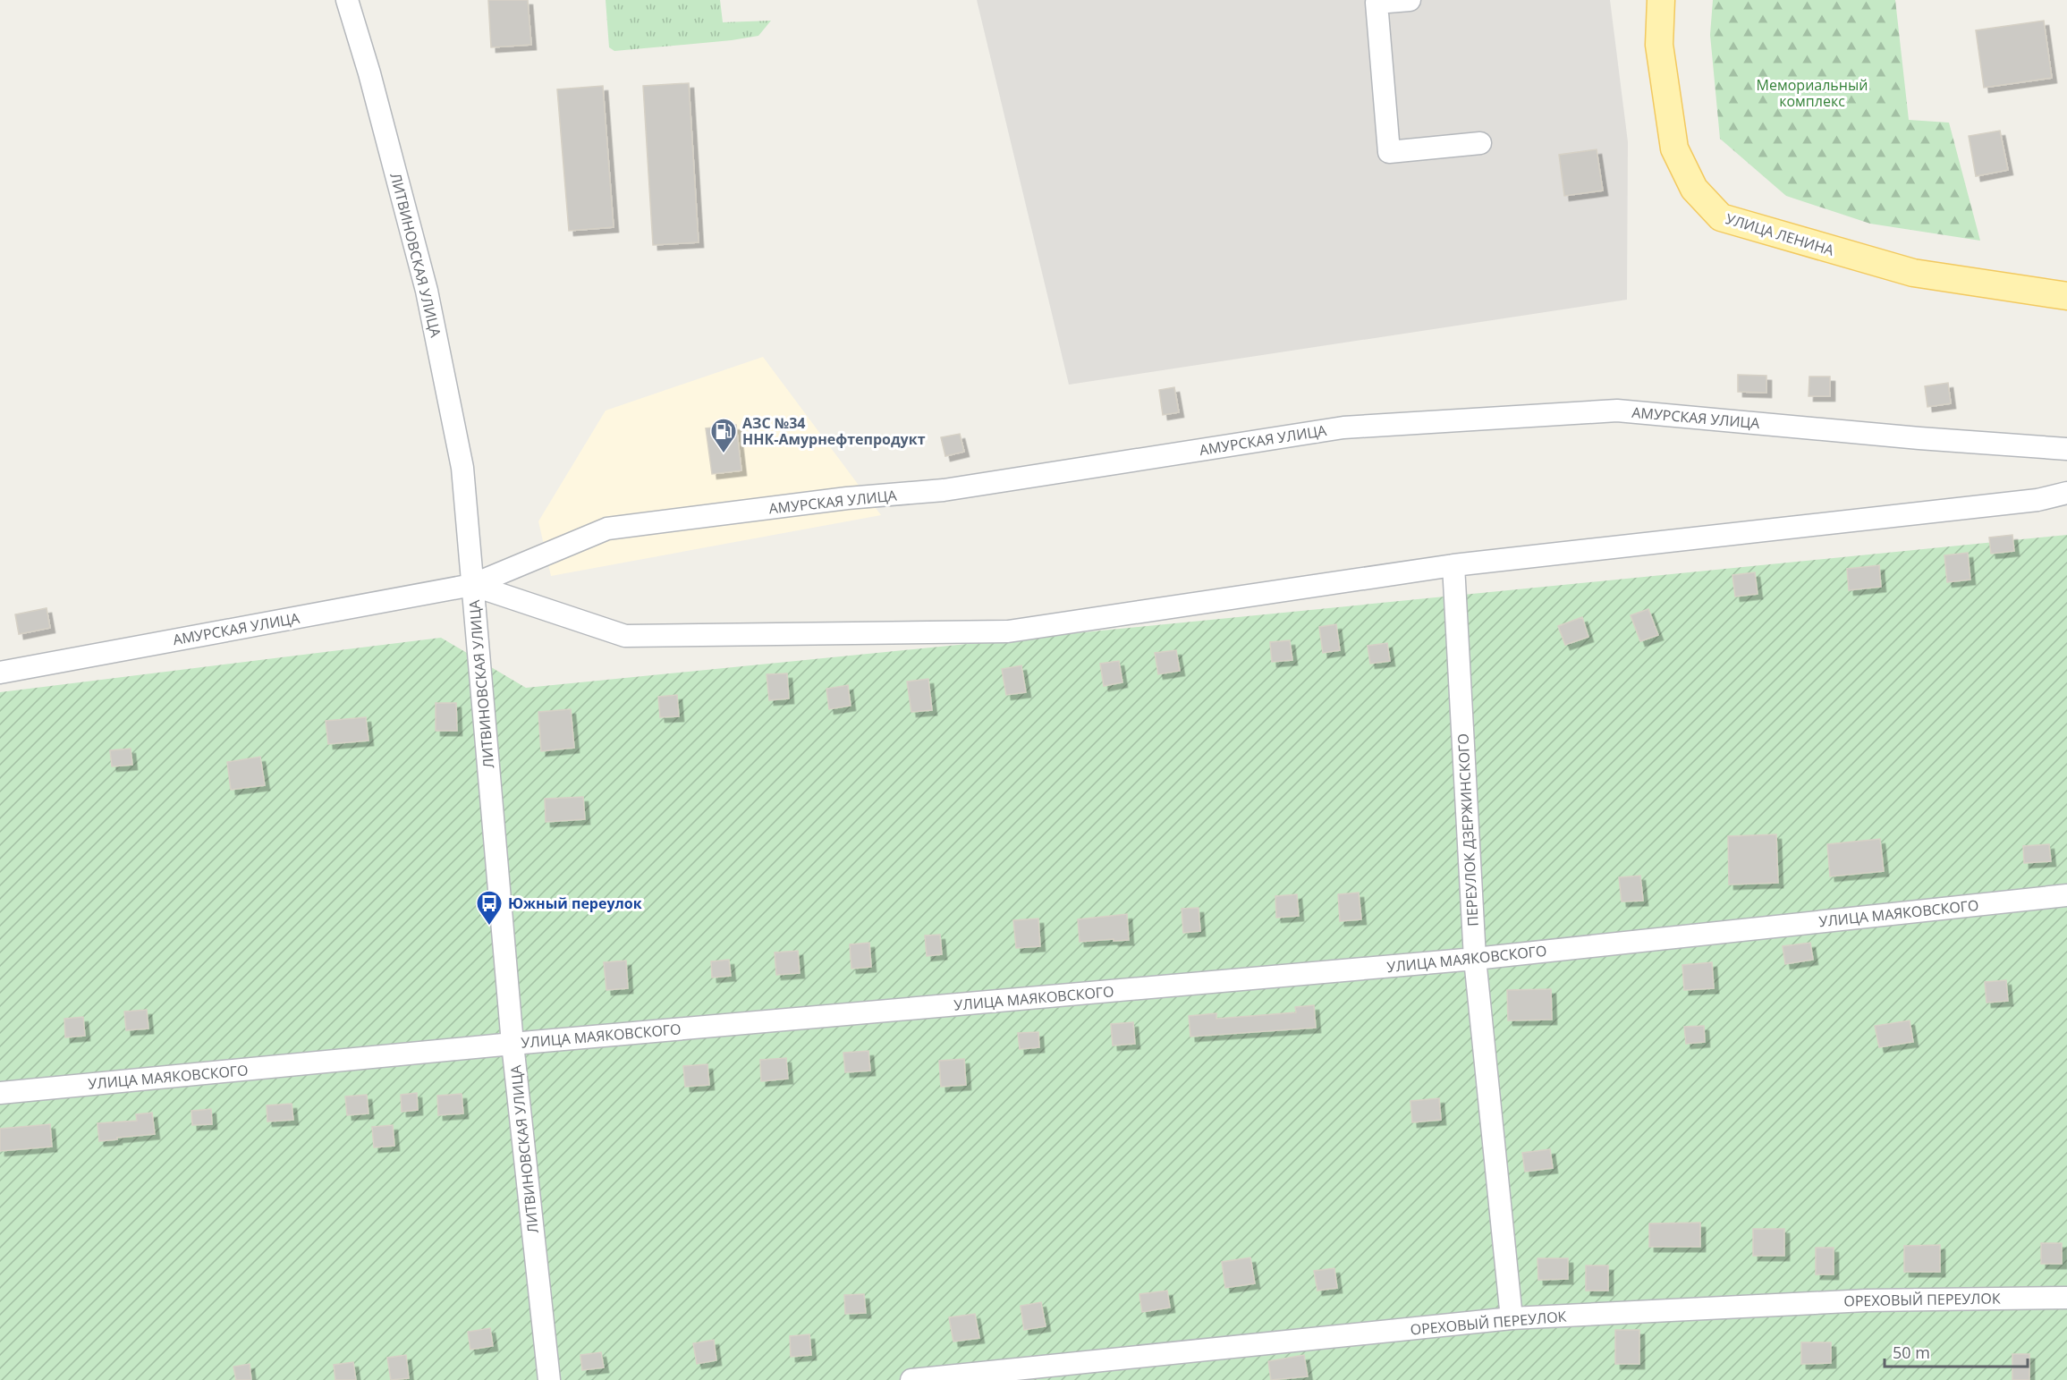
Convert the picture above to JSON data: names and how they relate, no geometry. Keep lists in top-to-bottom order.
{
  "streets": {
    "main road": ["УЛИЦА ЛЕНИНА"],
    "street": [
      "ЛИТВИНОВСКАЯ УЛИЦА",
      "АМУРСКАЯ УЛИЦА",
      "ПЕРЕУЛОК ДЗЕРЖИНСКОГО",
      "УЛИЦА МАЯКОВСКОГО",
      "ОРЕХОВЫЙ ПЕРЕУЛОК"
    ]
  },
  "crossings": [
    ["ЛИТВИНОВСКАЯ УЛИЦА", "АМУРСКАЯ УЛИЦА"],
    ["ЛИТВИНОВСКАЯ УЛИЦА", "УЛИЦА МАЯКОВСКОГО"],
    ["АМУРСКАЯ УЛИЦА", "ПЕРЕУЛОК ДЗЕРЖИНСКОГО"],
    ["ПЕРЕУЛОК ДЗЕРЖИНСКОГО", "УЛИЦА МАЯКОВСКОГО"],
    ["ПЕРЕУЛОК ДЗЕРЖИНСКОГО", "ОРЕХОВЫЙ ПЕРЕУЛОК"]
  ],
  "parks": ["Мемориальный комплекс"],
  "places": {
    "fuel station": ["АЗС №34 ННК-Амурнефтепродукт"],
    "bus stop": ["Южный переулок"]
  },
  "scale_bar": "50 m"
}
